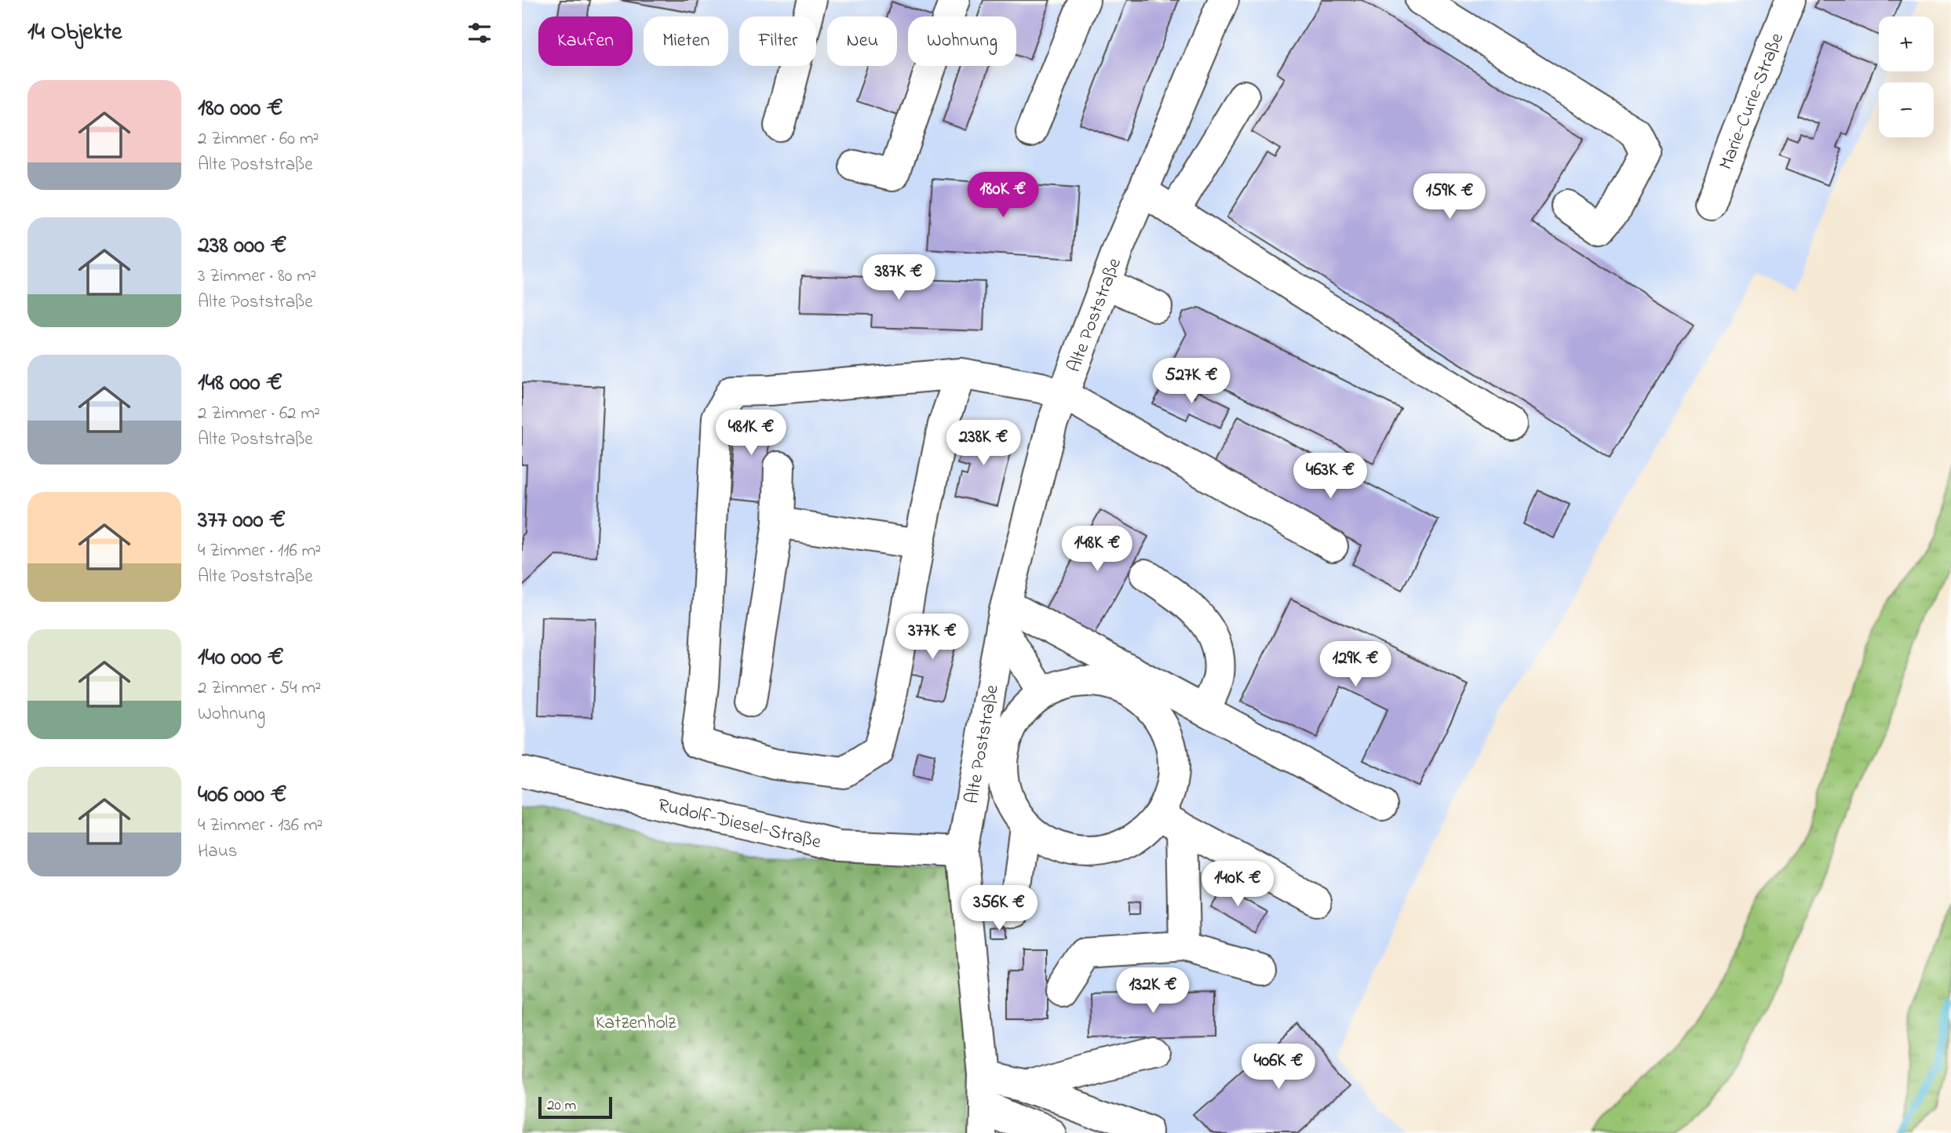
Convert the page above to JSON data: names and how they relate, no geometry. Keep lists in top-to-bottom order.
{
  "streets": {
    "street": ["Marie-Curie-Straße", "Alte Poststraße", "Rudolf-Diesel-Straße"]
  },
  "crossings": [
    ["Alte Poststraße", "Rudolf-Diesel-Straße"]
  ],
  "parks": ["Katzenholz"],
  "scale_bar": "20 m",
  "page": {
    "heading": "14 Objekte",
    "map_buttons": ["+", "−"],
    "chip": [
      "Kaufen",
      "Mieten",
      "Filter",
      "Neu",
      "Wohnung"
    ],
    "list": [
      {
        "name": "180 000 €",
        "note": "2 Zimmer · 60 m² · Alte Poststraße"
      },
      {
        "name": "238 000 €",
        "note": "3 Zimmer · 80 m² · Alte Poststraße"
      },
      {
        "name": "148 000 €",
        "note": "2 Zimmer · 62 m² · Alte Poststraße"
      },
      {
        "name": "377 000 €",
        "note": "4 Zimmer · 116 m² · Alte Poststraße"
      },
      {
        "name": "140 000 €",
        "note": "2 Zimmer · 54 m² · Wohnung"
      },
      {
        "name": "406 000 €",
        "note": "4 Zimmer · 136 m² · Haus"
      }
    ],
    "price": [
      "180K €",
      "159K €",
      "387K €",
      "527K €",
      "481K €",
      "238K €",
      "463K €",
      "148K €",
      "377K €",
      "129K €",
      "140K €",
      "356K €",
      "132K €",
      "406K €"
    ],
    "scale": "20 m"
  }
}
